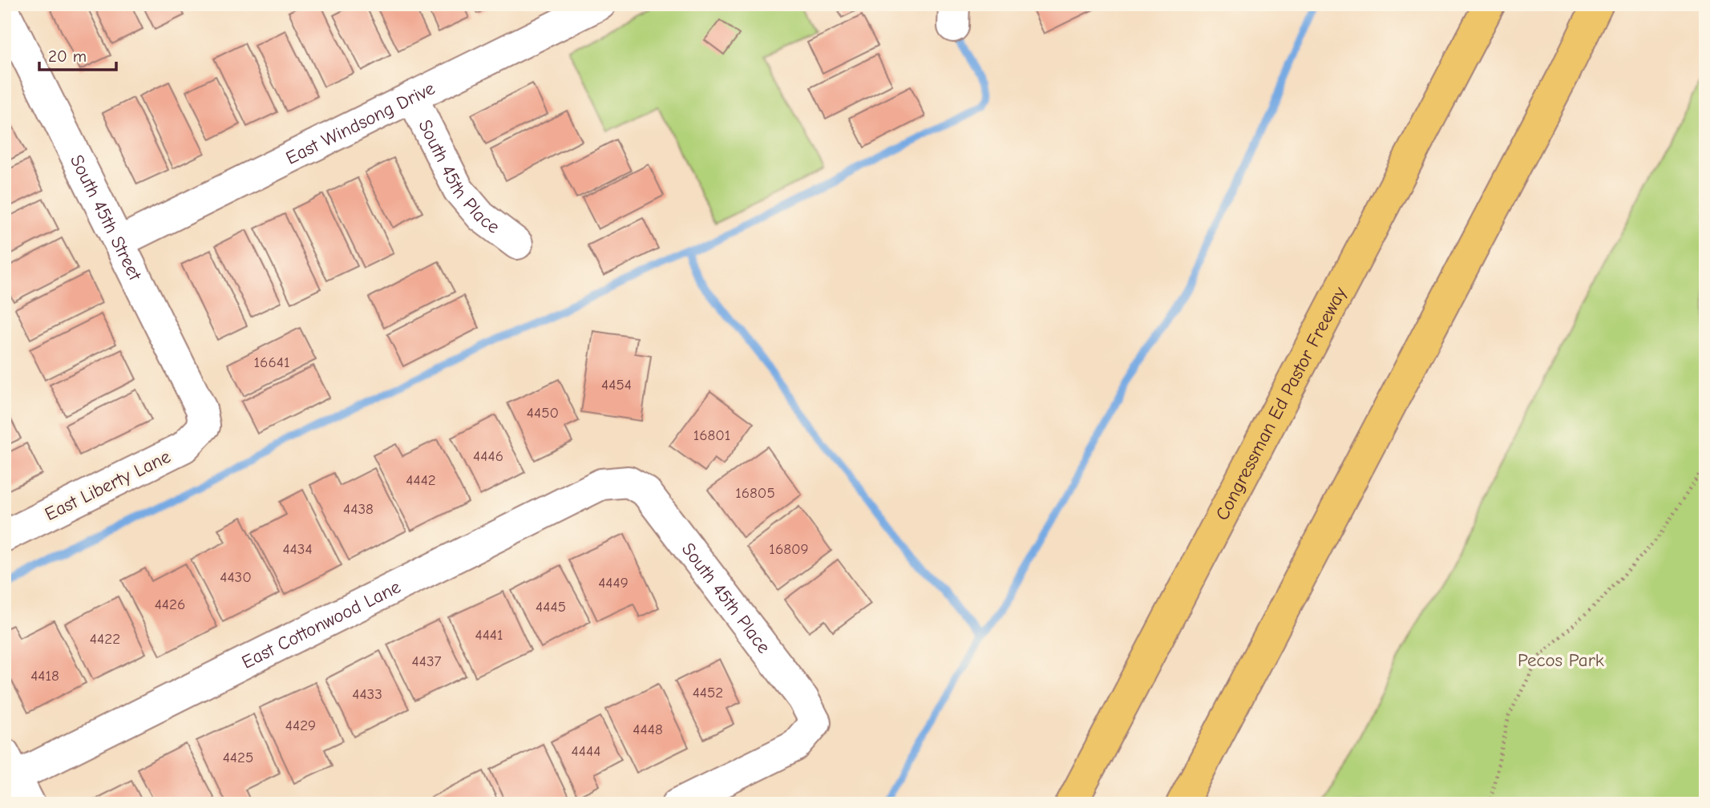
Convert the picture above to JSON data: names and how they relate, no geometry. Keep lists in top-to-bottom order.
{
  "streets": {
    "highway": ["Congressman Ed Pastor Freeway"],
    "street": [
      "East Windsong Drive",
      "South 45th Place",
      "South 45th Street",
      "East Liberty Lane",
      "East Cottonwood Lane"
    ]
  },
  "crossings": [
    ["East Windsong Drive", "South 45th Place"],
    ["East Windsong Drive", "South 45th Street"],
    ["South 45th Place", "East Cottonwood Lane"],
    ["South 45th Street", "East Liberty Lane"]
  ],
  "parks": ["Pecos Park"],
  "house_numbers": [
    "16641",
    "4454",
    "4450",
    "16801",
    "4446",
    "4442",
    "16805",
    "4438",
    "4434",
    "16809",
    "4430",
    "4449",
    "4426",
    "4445",
    "4441",
    "4422",
    "4437",
    "4418",
    "4452",
    "4433",
    "4429",
    "4448",
    "4444",
    "4425"
  ],
  "scale_bar": "20 m"
}
